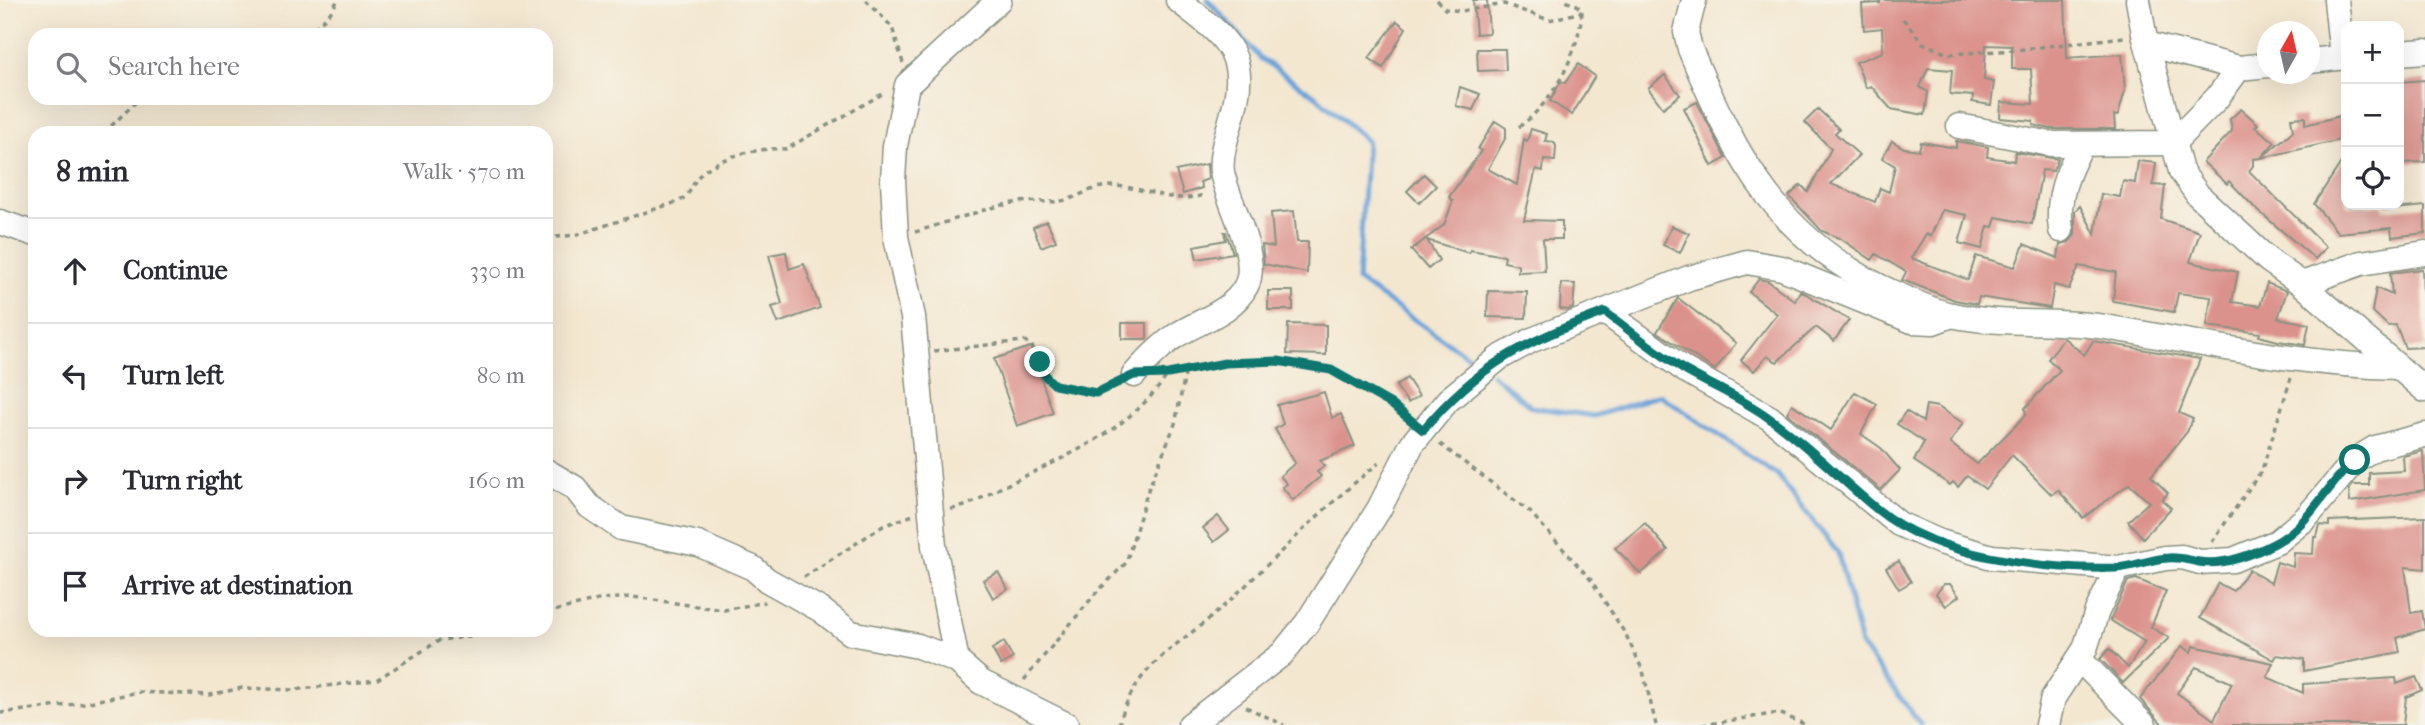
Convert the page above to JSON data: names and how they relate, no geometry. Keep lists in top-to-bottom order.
{
  "north": "top",
  "page": {
    "map_buttons": ["+", "−"],
    "search": "Search here",
    "heading": ["8 min", "Walk · 570 m"],
    "list": [
      ["Continue", "330 m"],
      ["Turn left", "80 m"],
      ["Turn right", "160 m"],
      "Arrive at destination"
    ]
  }
}
